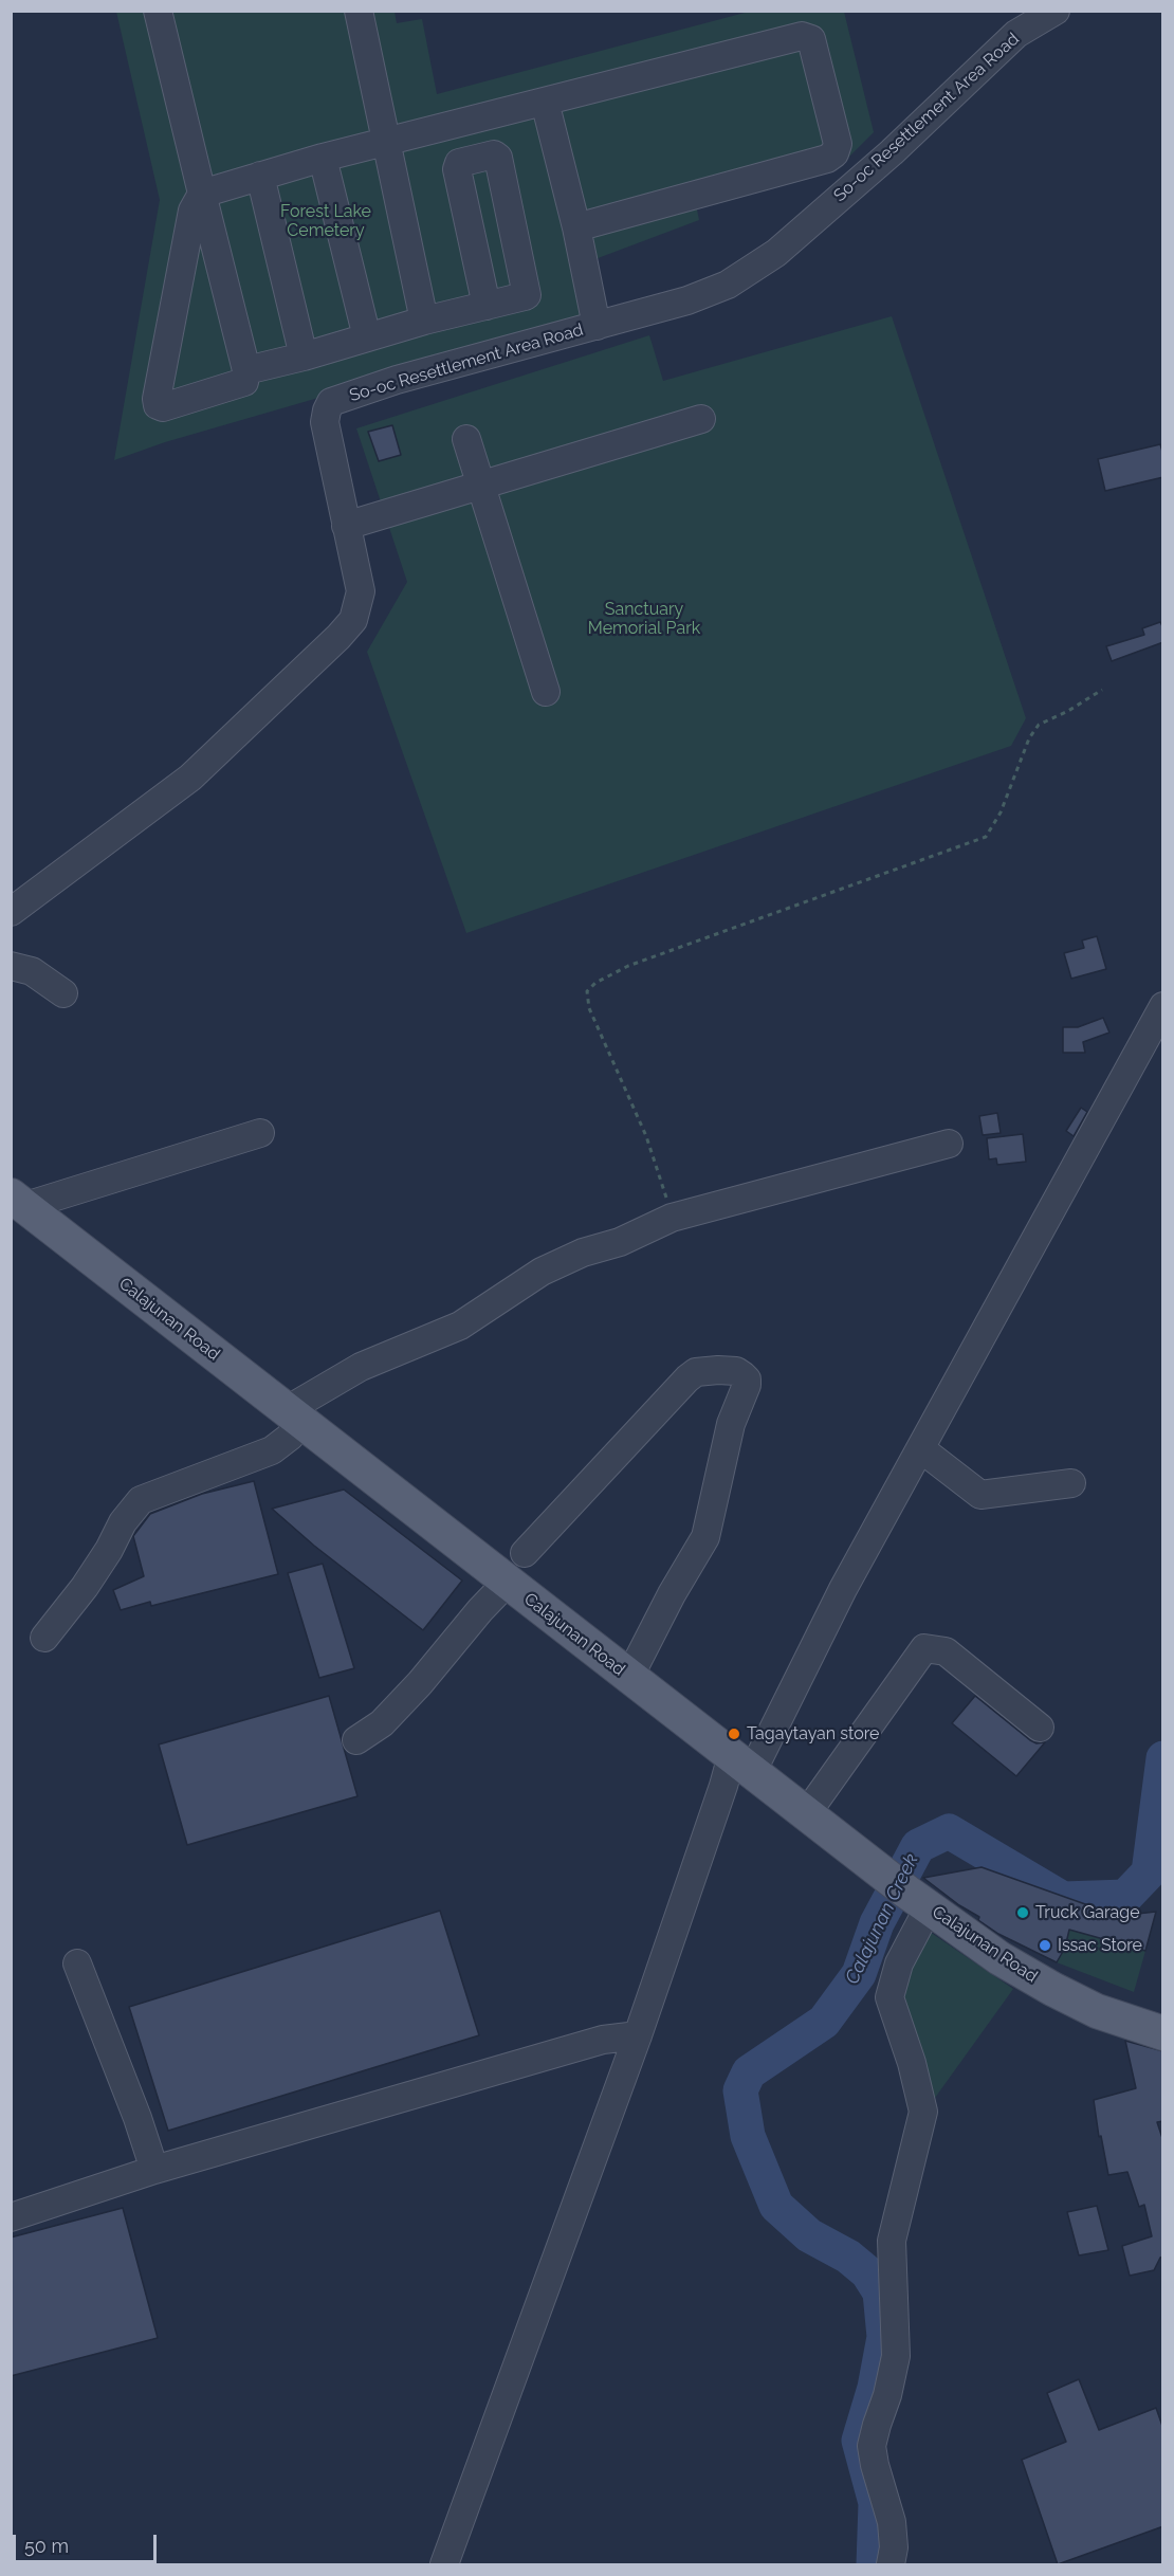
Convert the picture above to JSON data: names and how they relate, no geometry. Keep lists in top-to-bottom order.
{
  "streets": {
    "main road": ["Calajunan Road"],
    "street": ["So-oc Resettlement Area Road"]
  },
  "water": ["Calajunan Creek"],
  "parks": ["Forest Lake Cemetery", "Sanctuary Memorial Park"],
  "places": ["Tagaytayan store", "Truck Garage", "Issac Store"],
  "scale_bar": "50 m"
}
